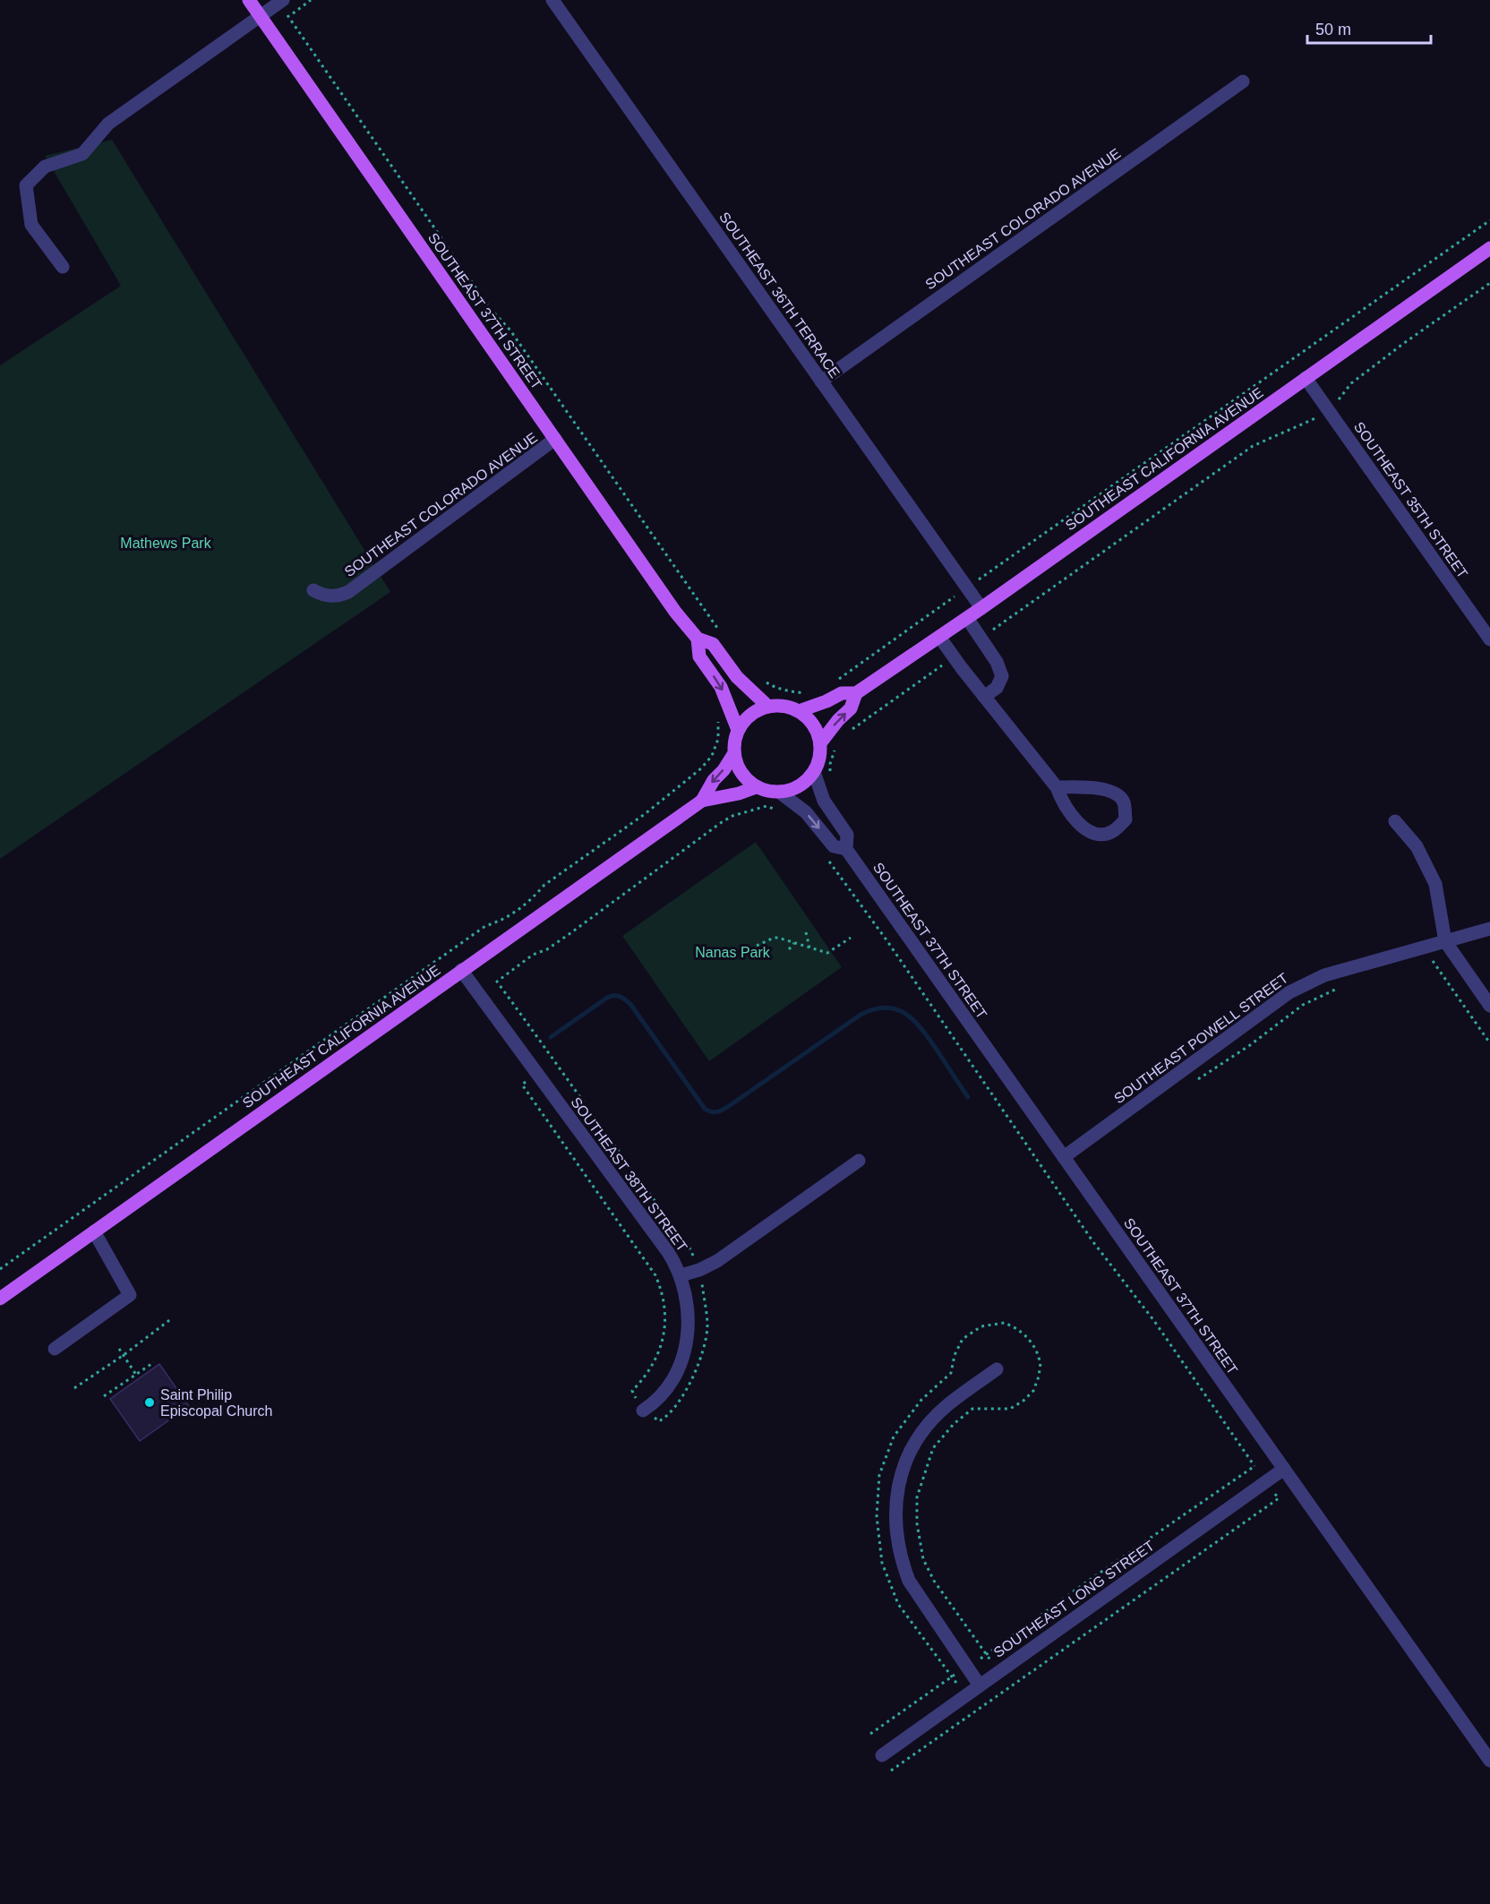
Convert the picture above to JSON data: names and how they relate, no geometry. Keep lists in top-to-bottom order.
{
  "streets": {
    "main road": ["SOUTHEAST 37TH STREET", "SOUTHEAST CALIFORNIA AVENUE"],
    "street": [
      "SOUTHEAST COLORADO AVENUE",
      "SOUTHEAST 36TH TERRACE",
      "SOUTHEAST 35TH STREET",
      "SOUTHEAST POWELL STREET",
      "SOUTHEAST 38TH STREET",
      "SOUTHEAST LONG STREET"
    ]
  },
  "crossings": [
    ["SOUTHEAST COLORADO AVENUE", "SOUTHEAST 36TH TERRACE"],
    ["SOUTHEAST COLORADO AVENUE", "SOUTHEAST 37TH STREET"],
    ["SOUTHEAST 36TH TERRACE", "SOUTHEAST CALIFORNIA AVENUE"],
    ["SOUTHEAST 37TH STREET", "SOUTHEAST CALIFORNIA AVENUE"],
    ["SOUTHEAST 37TH STREET", "SOUTHEAST POWELL STREET"],
    ["SOUTHEAST 37TH STREET", "SOUTHEAST LONG STREET"],
    ["SOUTHEAST CALIFORNIA AVENUE", "SOUTHEAST 35TH STREET"],
    ["SOUTHEAST CALIFORNIA AVENUE", "SOUTHEAST 38TH STREET"]
  ],
  "parks": ["Mathews Park", "Nanas Park"],
  "places": ["Saint Philip Episcopal Church"],
  "scale_bar": "50 m"
}
